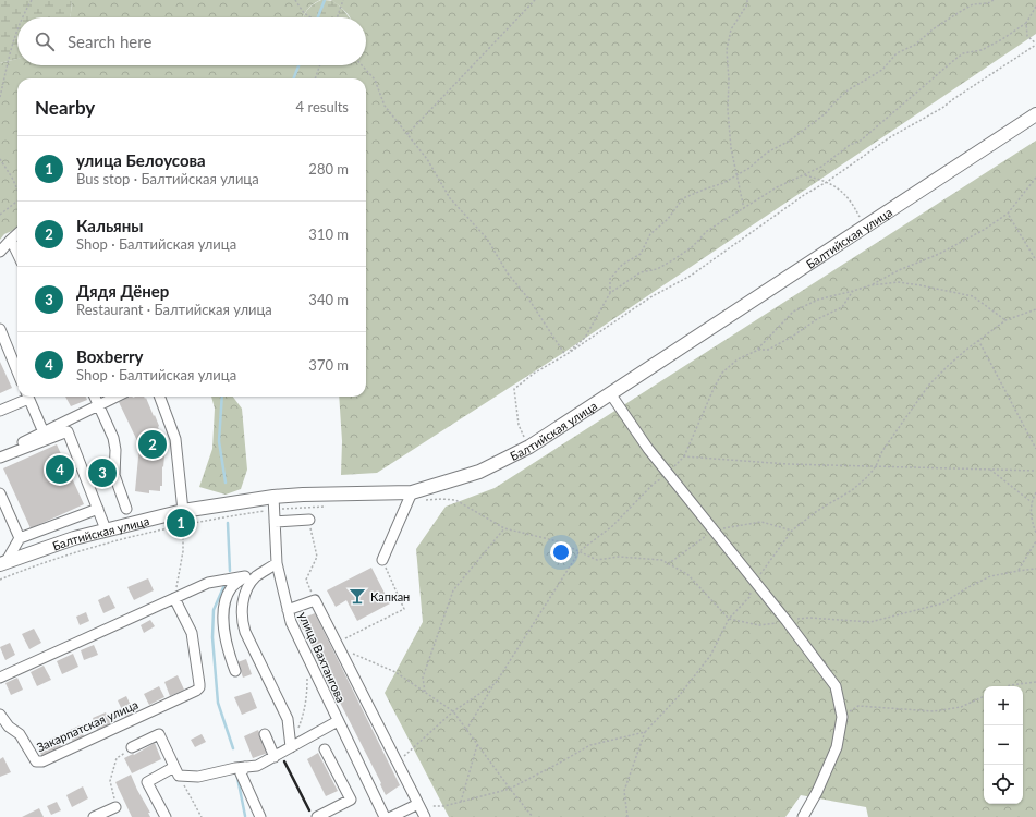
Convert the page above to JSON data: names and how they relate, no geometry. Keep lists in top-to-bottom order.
{
  "streets": {
    "main road": ["Балтийская улица"],
    "street": ["улица Вахтангова", "Закарпатская улица"]
  },
  "crossings": [
    ["Балтийская улица", "улица Вахтангова"]
  ],
  "places": {
    "bar": ["Капкан"]
  },
  "page": {
    "search": "Search here",
    "heading": ["Nearby", "4 results"],
    "list": [
      {
        "mark": "1",
        "name": "улица Белоусова",
        "note": "Bus stop · Балтийская улица",
        "value": "280 m"
      },
      {
        "mark": "2",
        "name": "Кальяны",
        "note": "Shop · Балтийская улица",
        "value": "310 m"
      },
      {
        "mark": "3",
        "name": "Дядя Дёнер",
        "note": "Restaurant · Балтийская улица",
        "value": "340 m"
      },
      {
        "mark": "4",
        "name": "Boxberry",
        "note": "Shop · Балтийская улица",
        "value": "370 m"
      }
    ],
    "pins": [
      "2",
      "4",
      "3",
      "1"
    ],
    "map_buttons": ["+", "−"]
  }
}
